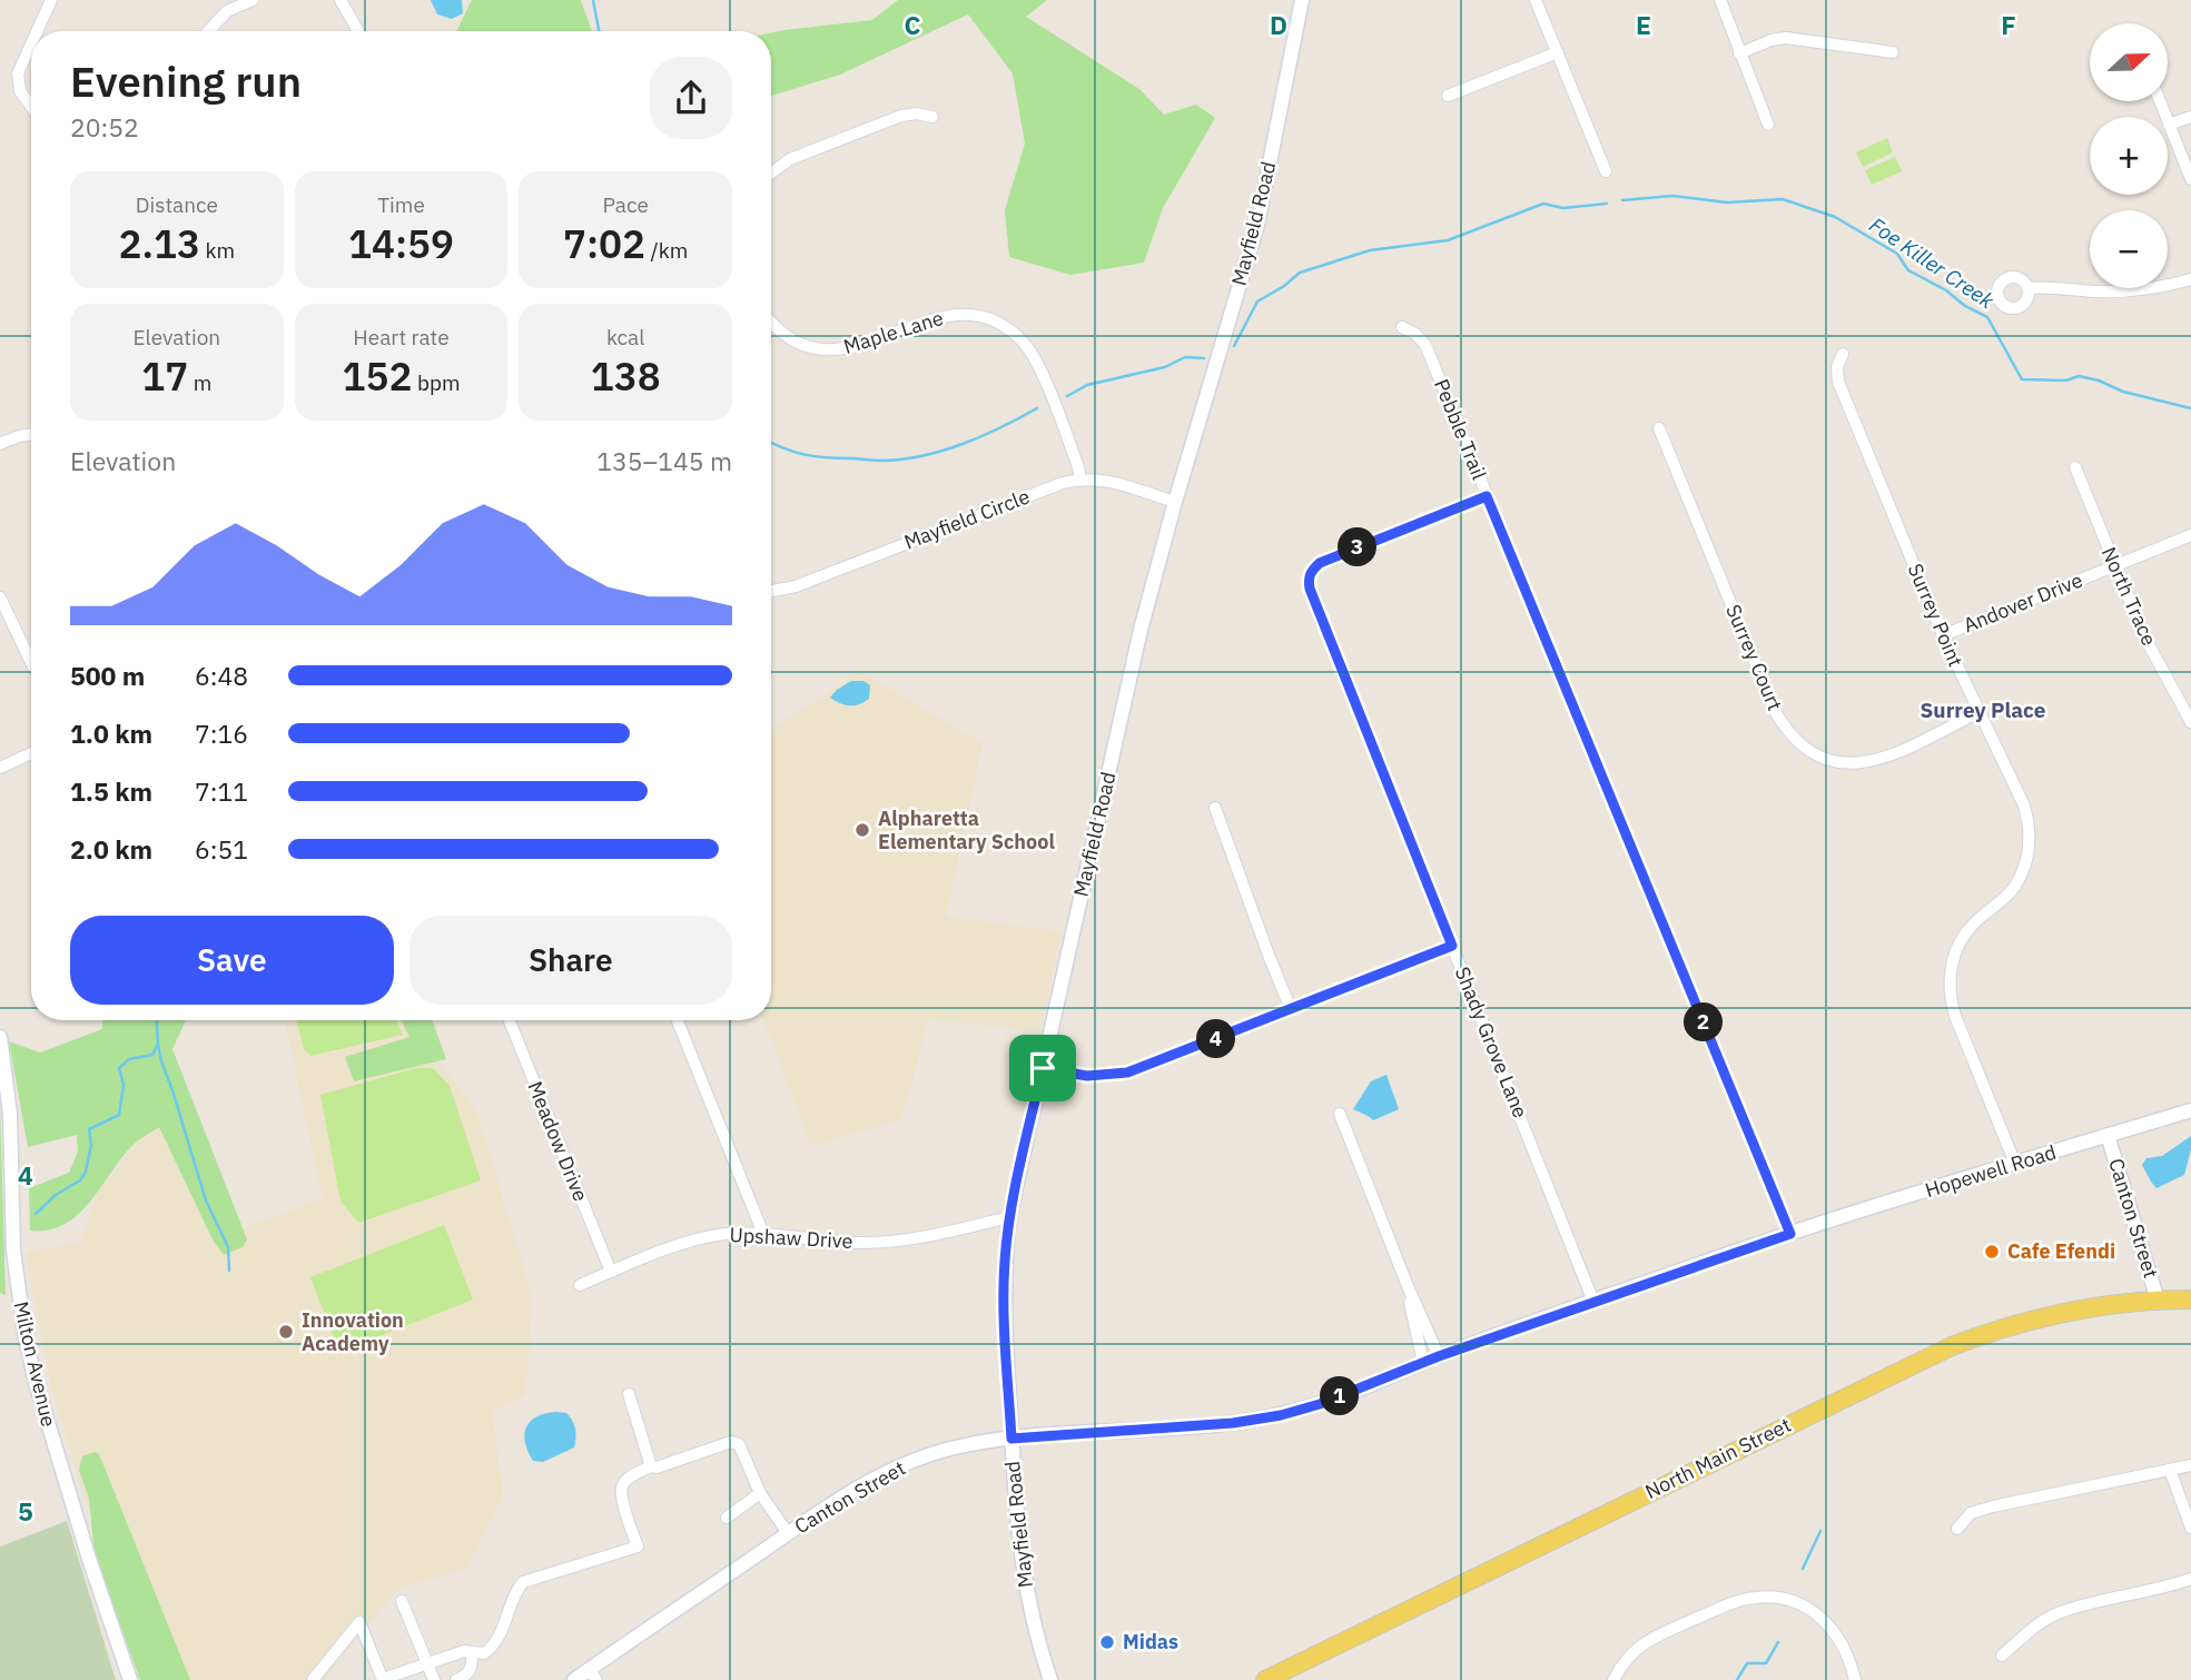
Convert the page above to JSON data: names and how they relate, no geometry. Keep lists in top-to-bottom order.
{
  "streets": {
    "main road": ["North Main Street"],
    "street": [
      "Mayfield Road",
      "Maple Lane",
      "Pebble Trail",
      "Mayfield Circle",
      "North Trace",
      "Andover Drive",
      "Surrey Point",
      "Surrey Court",
      "Shady Grove Lane",
      "Meadow Drive",
      "Hopewell Road",
      "Canton Street",
      "Upshaw Drive",
      "Milton Avenue"
    ]
  },
  "crossings": [
    ["Mayfield Road", "Mayfield Circle"],
    ["Mayfield Road", "Canton Street"],
    ["Mayfield Road", "Upshaw Drive"],
    ["Maple Lane", "Mayfield Circle"],
    ["Pebble Trail", "Shady Grove Lane"],
    ["Pebble Trail", "Hopewell Road"],
    ["Pebble Trail", "Canton Street"],
    ["North Trace", "Andover Drive"],
    ["Andover Drive", "Surrey Point"],
    ["Surrey Point", "Surrey Court"],
    ["Surrey Point", "Hopewell Road"],
    ["Shady Grove Lane", "Canton Street"],
    ["Meadow Drive", "Upshaw Drive"],
    ["Hopewell Road", "Canton Street"],
    ["Canton Street", "North Main Street"]
  ],
  "districts": ["Surrey Place"],
  "water": ["Foe Killer Creek"],
  "places": [
    "Alpharetta Elementary School",
    "Cafe Efendi",
    "Innovation Academy",
    "Midas"
  ],
  "north": "right",
  "page": {
    "map_buttons": ["+", "−"],
    "heading": ["Evening run", "20:52"],
    "stats": [
      ["Distance", "2.13 km"],
      ["Time", "14:59"],
      ["Pace", "7:02 /km"],
      ["Elevation", "17 m"],
      ["Heart rate", "152 bpm"],
      ["kcal", "138"]
    ],
    "chart": ["Elevation", "135–145 m"],
    "pins": [
      "3",
      "2",
      "4",
      "1"
    ],
    "list": [
      {
        "name": "500 m",
        "note": "6:48"
      },
      {
        "name": "1.0 km",
        "note": "7:16"
      },
      {
        "name": "1.5 km",
        "note": "7:11"
      },
      {
        "name": "2.0 km",
        "note": "6:51"
      }
    ],
    "buttons": ["Save", "Share"]
  },
  "grid": {
    "columns": [
      "C",
      "D",
      "E",
      "F"
    ],
    "rows": ["4", "5"]
  }
}
